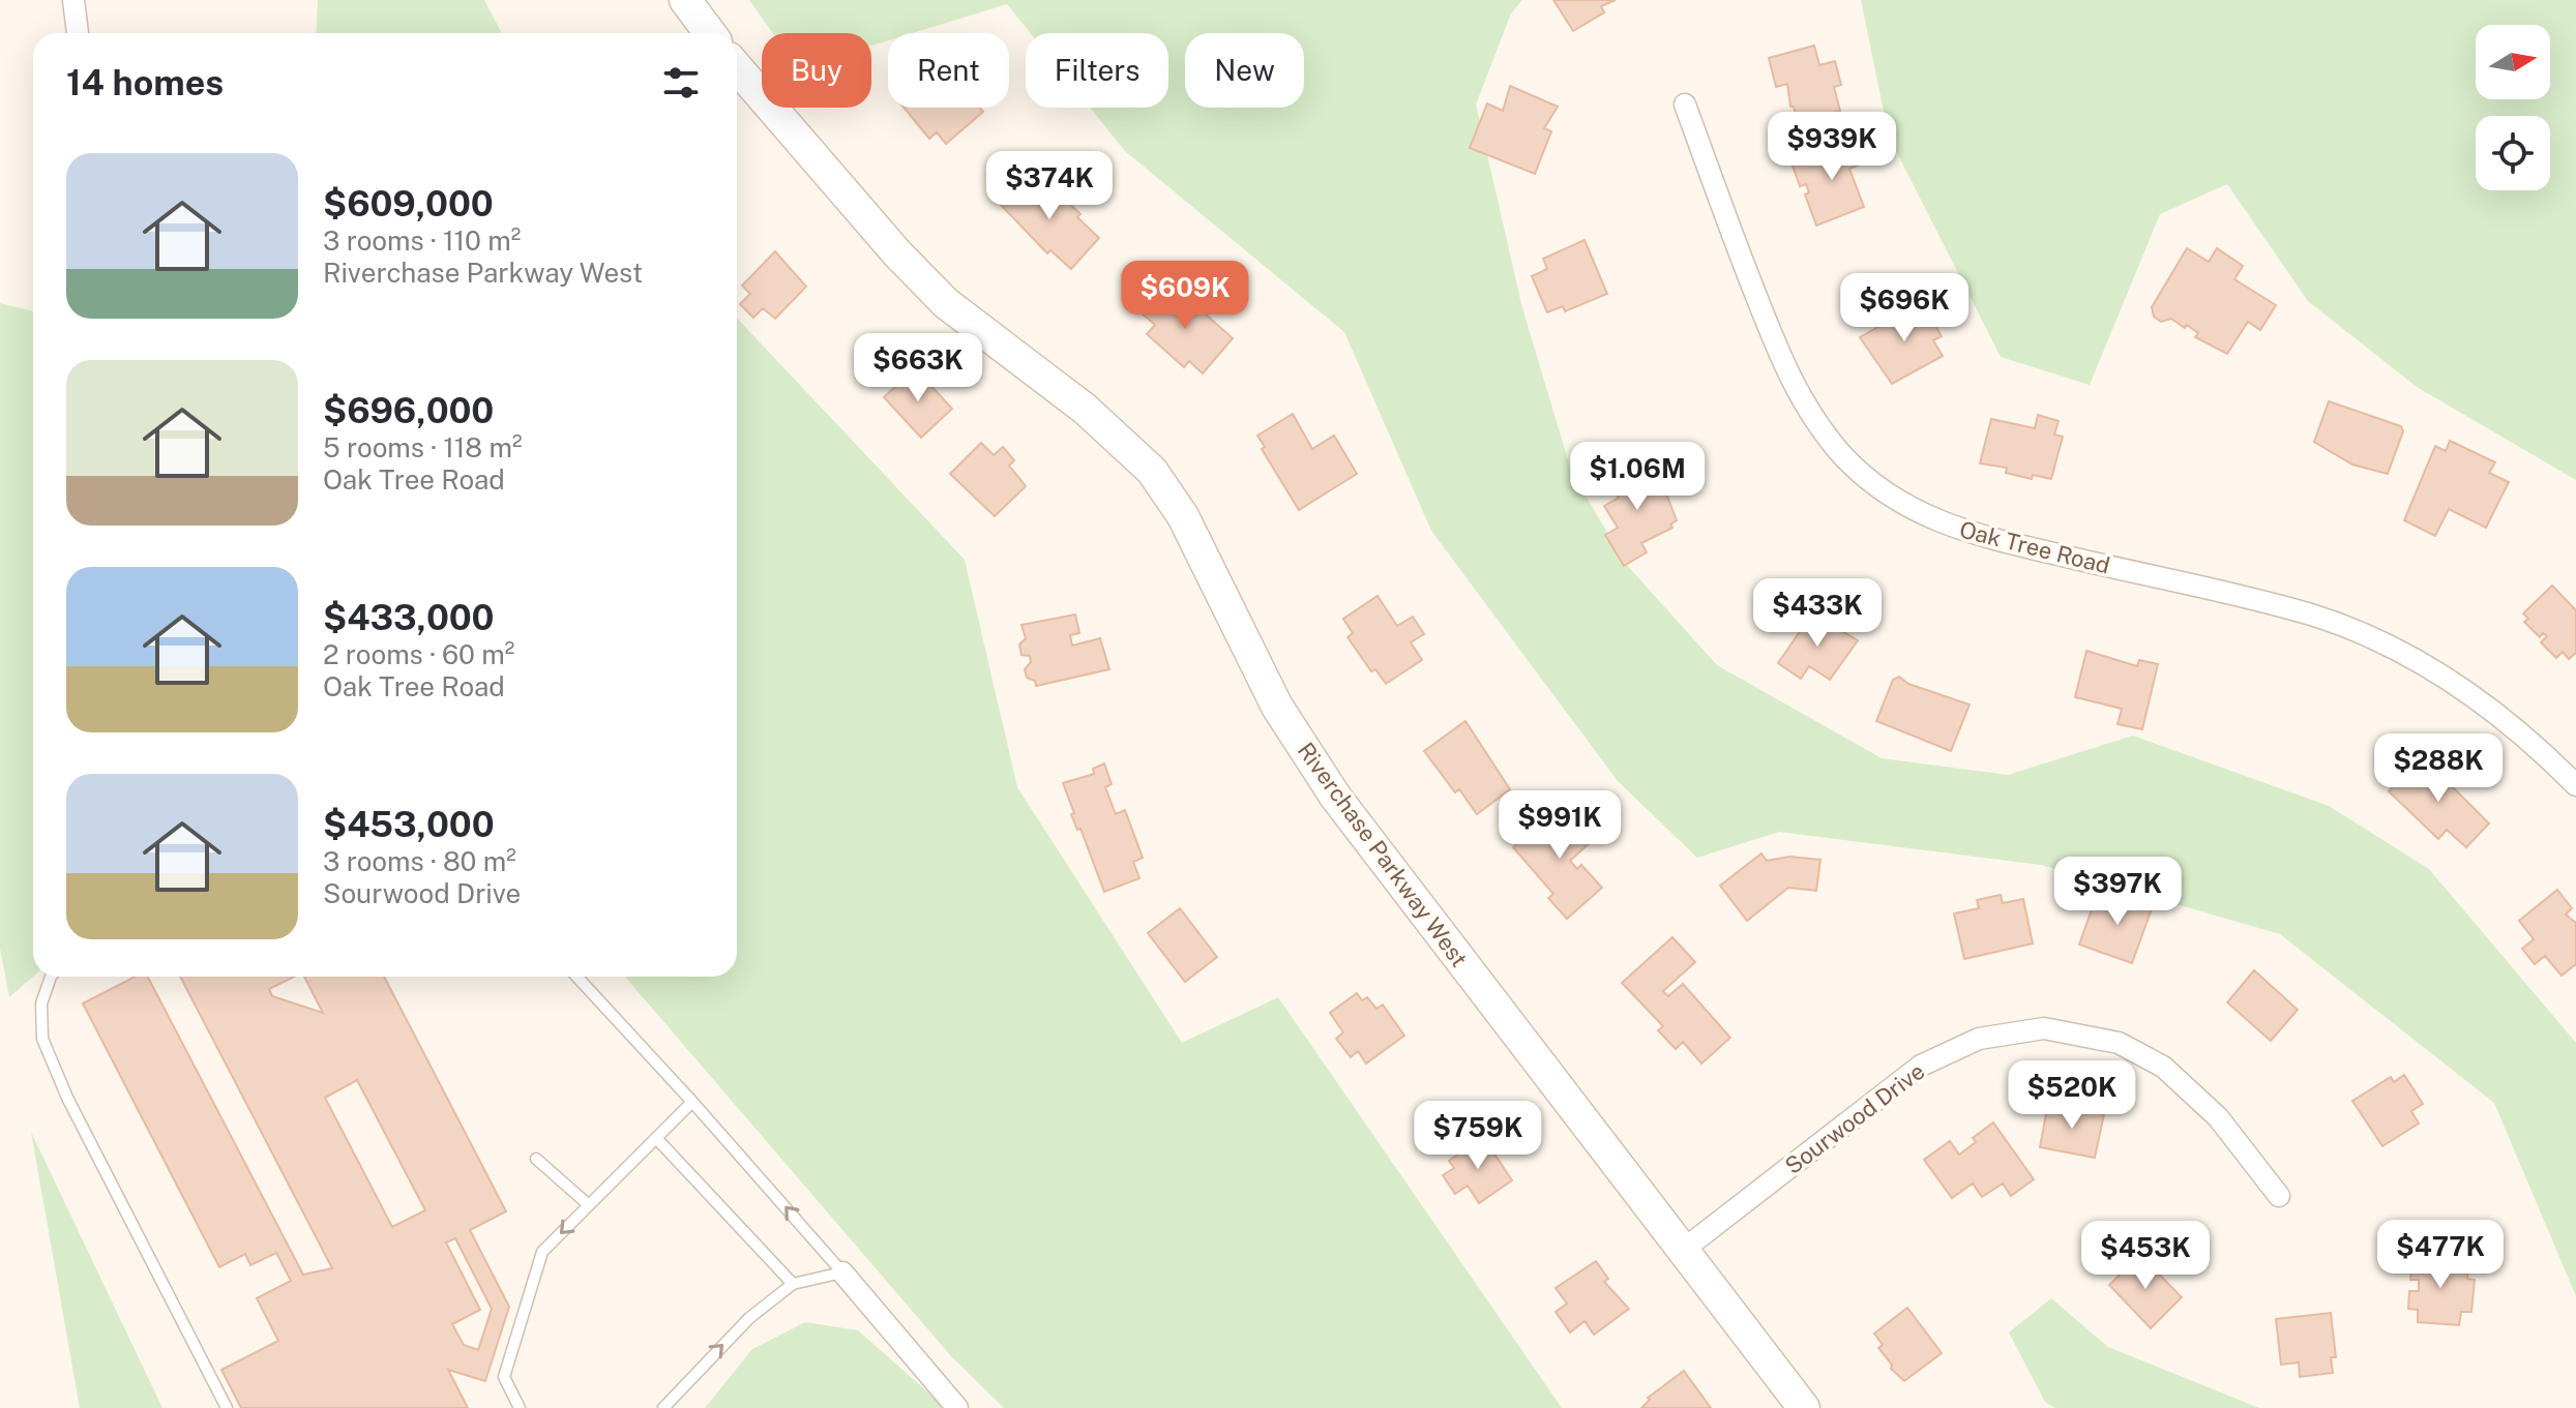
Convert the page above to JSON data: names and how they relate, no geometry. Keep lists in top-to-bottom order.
{
  "streets": {
    "street": ["Oak Tree Road", "Riverchase Parkway West", "Sourwood Drive"]
  },
  "crossings": [
    ["Riverchase Parkway West", "Sourwood Drive"]
  ],
  "north": "right",
  "page": {
    "chip": [
      "Buy",
      "Rent",
      "Filters",
      "New"
    ],
    "heading": "14 homes",
    "price": [
      "$939K",
      "$374K",
      "$609K",
      "$696K",
      "$663K",
      "$1.06M",
      "$433K",
      "$288K",
      "$991K",
      "$397K",
      "$520K",
      "$759K",
      "$477K",
      "$453K"
    ],
    "list": [
      {
        "name": "$609,000",
        "note": "3 rooms · 110 m² · Riverchase Parkway West"
      },
      {
        "name": "$696,000",
        "note": "5 rooms · 118 m² · Oak Tree Road"
      },
      {
        "name": "$433,000",
        "note": "2 rooms · 60 m² · Oak Tree Road"
      },
      {
        "name": "$453,000",
        "note": "3 rooms · 80 m² · Sourwood Drive"
      }
    ]
  }
}
